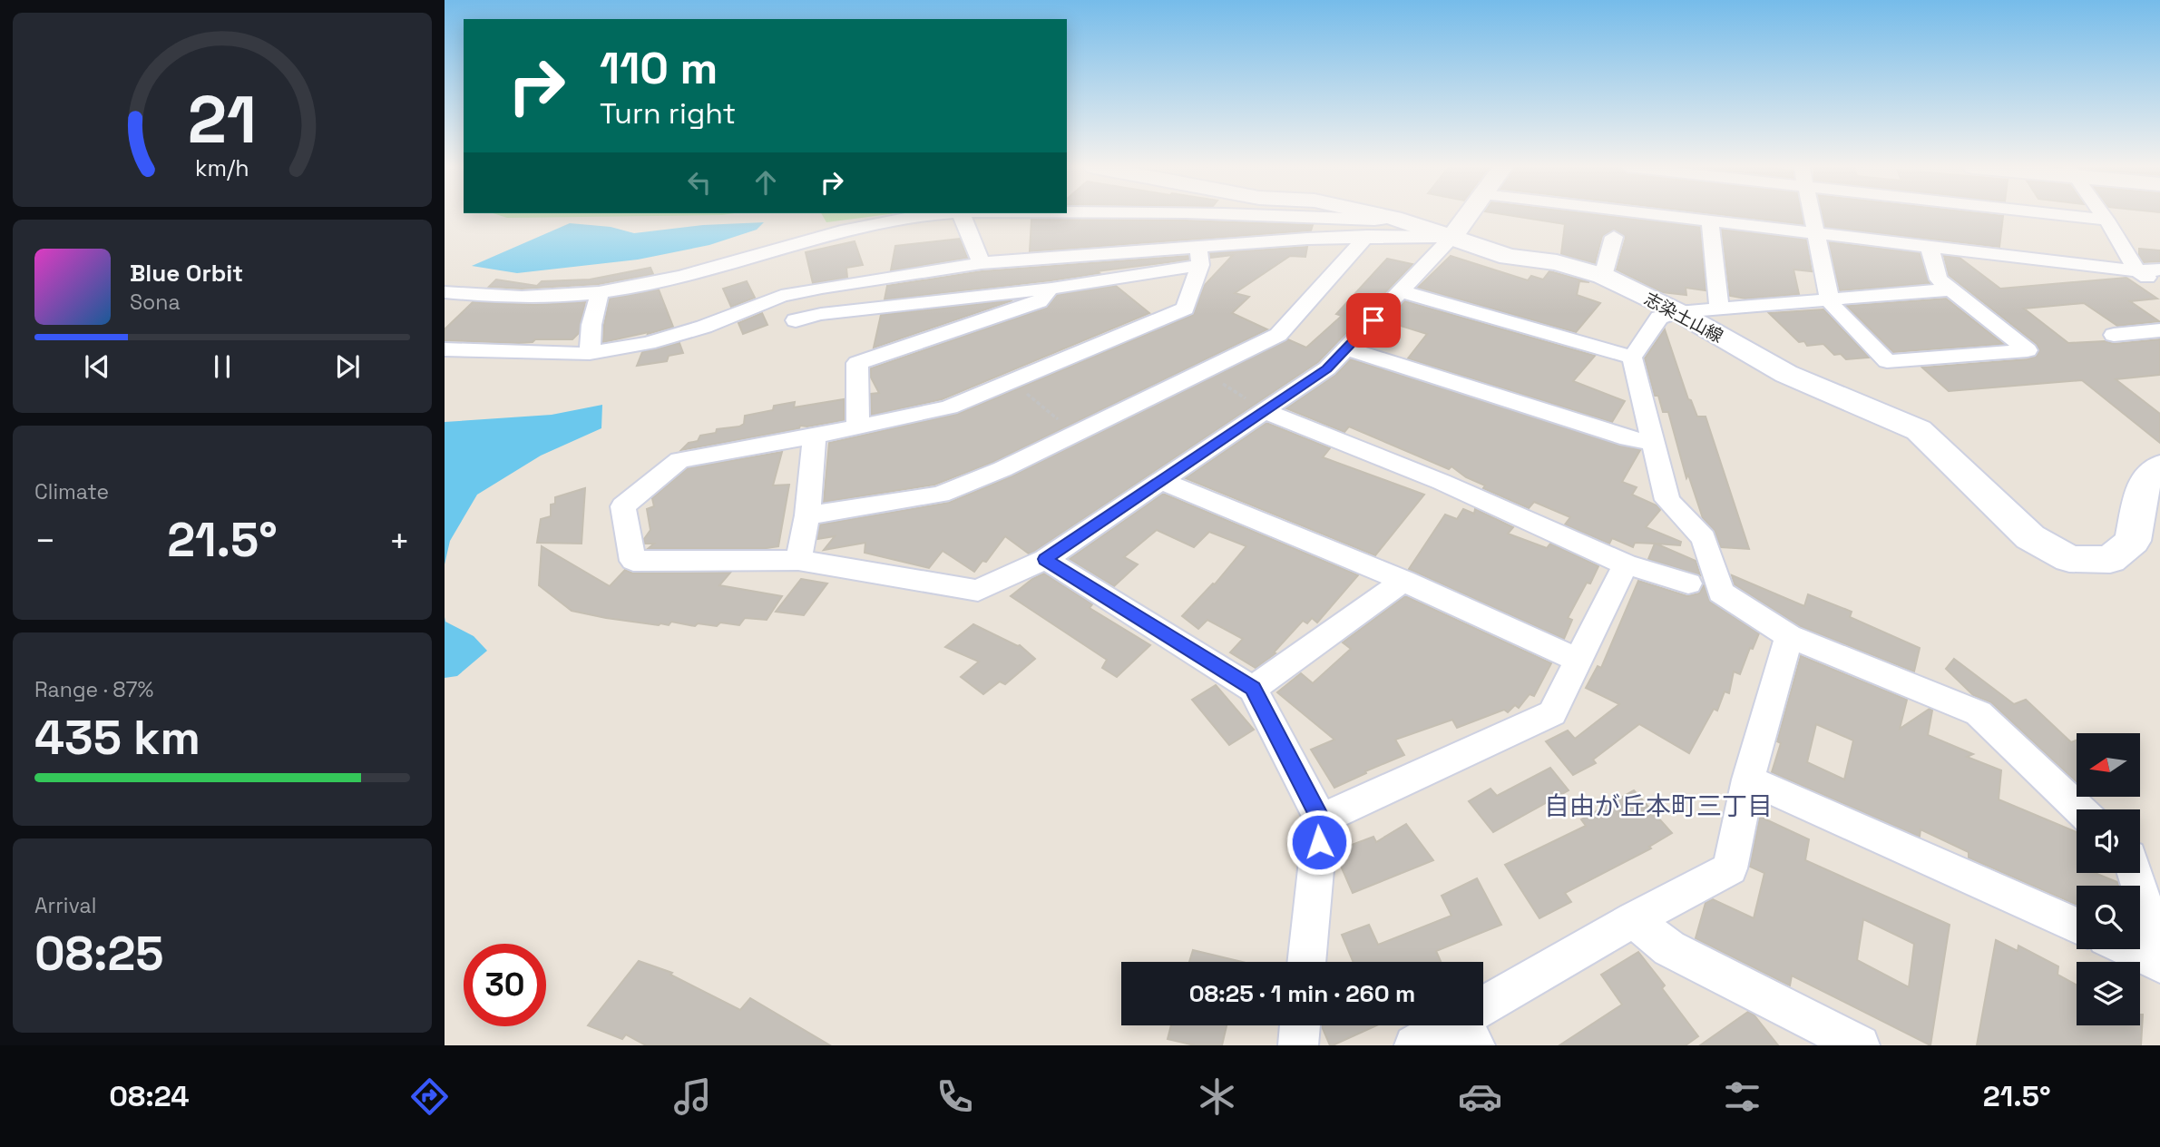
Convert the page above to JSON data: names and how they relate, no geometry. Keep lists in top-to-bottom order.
{
  "streets": {
    "main road": ["志染土山線"]
  },
  "districts": ["自由が丘本町三丁目"],
  "north": "left",
  "page": {
    "turn": ["110 m", "Turn right"],
    "song": ["Blue Orbit", "Sona"],
    "tile": [
      "Climate",
      ["Range · 87%", "435 km"],
      ["Arrival", "08:25"]
    ],
    "heat": ["−", "21.5°", "+"],
    "limit": "30",
    "trip": "08:25 · 1 min · 260 m",
    "tabs": ["08:24", "21.5°"],
    "gauge": ["21", "km/h"]
  }
}
